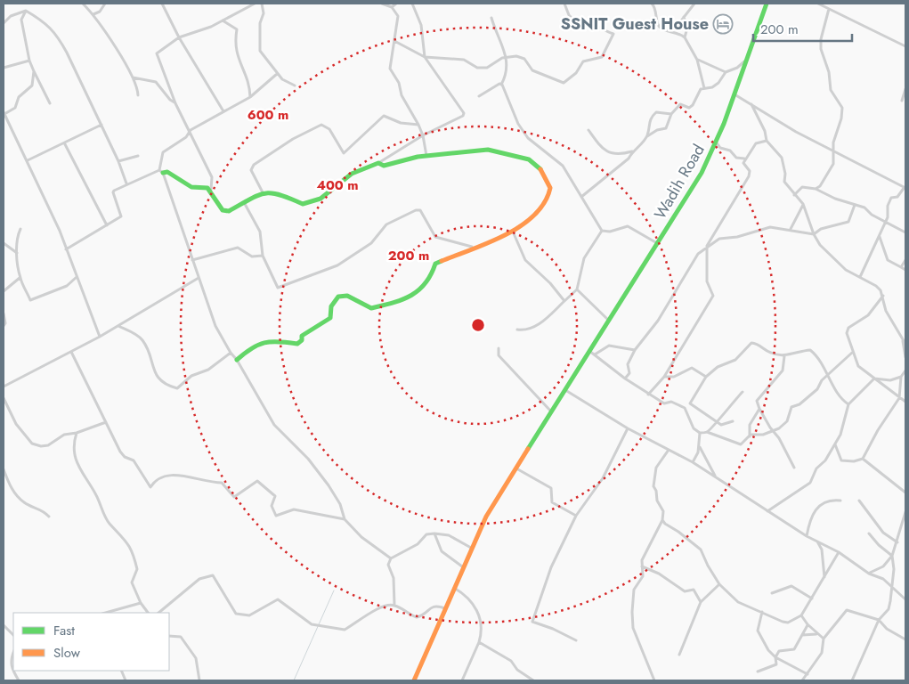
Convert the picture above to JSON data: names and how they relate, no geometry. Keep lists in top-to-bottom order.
{
  "streets": {
    "street": ["Wadih Road"]
  },
  "places": {
    "hotel": ["SSNIT Guest House"]
  },
  "legend": ["Fast", "Slow"],
  "scale_bar": "200 m",
  "rings": ["600 m", "400 m", "200 m"]
}
